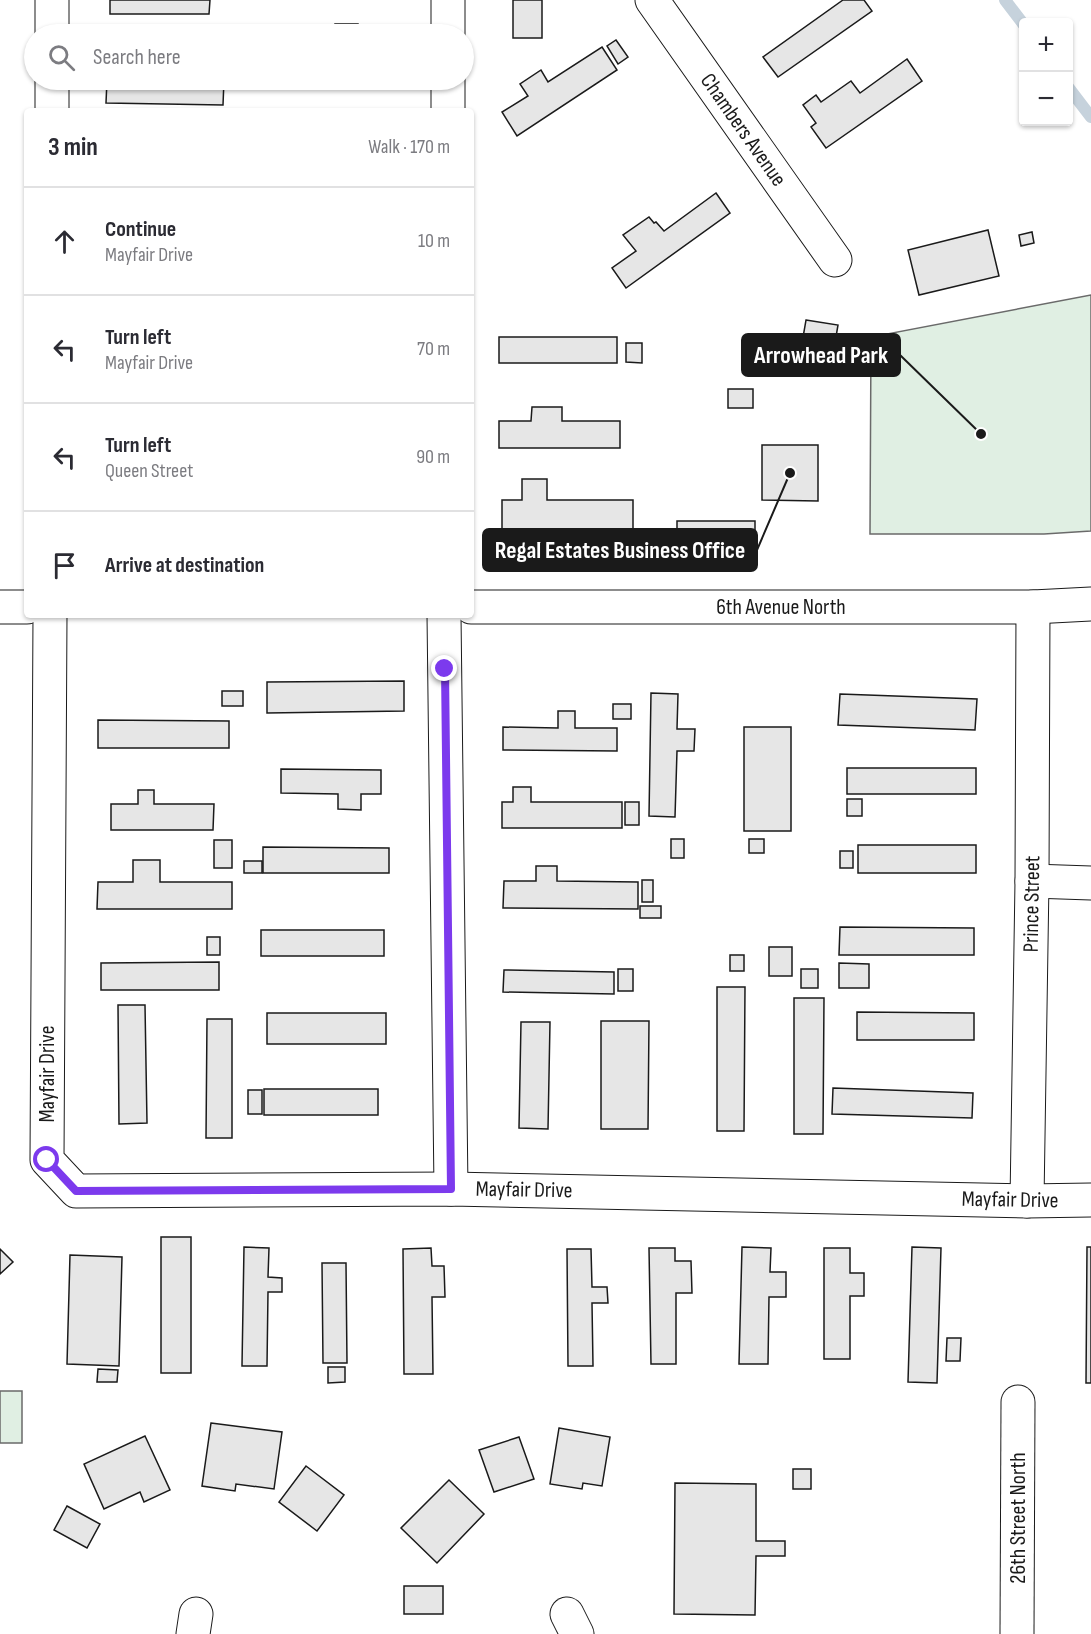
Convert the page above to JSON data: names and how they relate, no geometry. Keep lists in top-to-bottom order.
{
  "streets": {
    "street": [
      "Chambers Avenue",
      "6th Avenue North",
      "Prince Street",
      "Mayfair Drive",
      "26th Street North"
    ]
  },
  "crossings": [
    ["6th Avenue North", "Prince Street"],
    ["Prince Street", "Mayfair Drive"]
  ],
  "places": ["Arrowhead Park", "Regal Estates Business Office"],
  "page": {
    "map_buttons": ["+", "−"],
    "search": "Search here",
    "heading": ["3 min", "Walk · 170 m"],
    "list": [
      ["Continue", "Mayfair Drive", "10 m"],
      ["Turn left", "Mayfair Drive", "70 m"],
      ["Turn left", "Queen Street", "90 m"],
      "Arrive at destination"
    ]
  }
}
